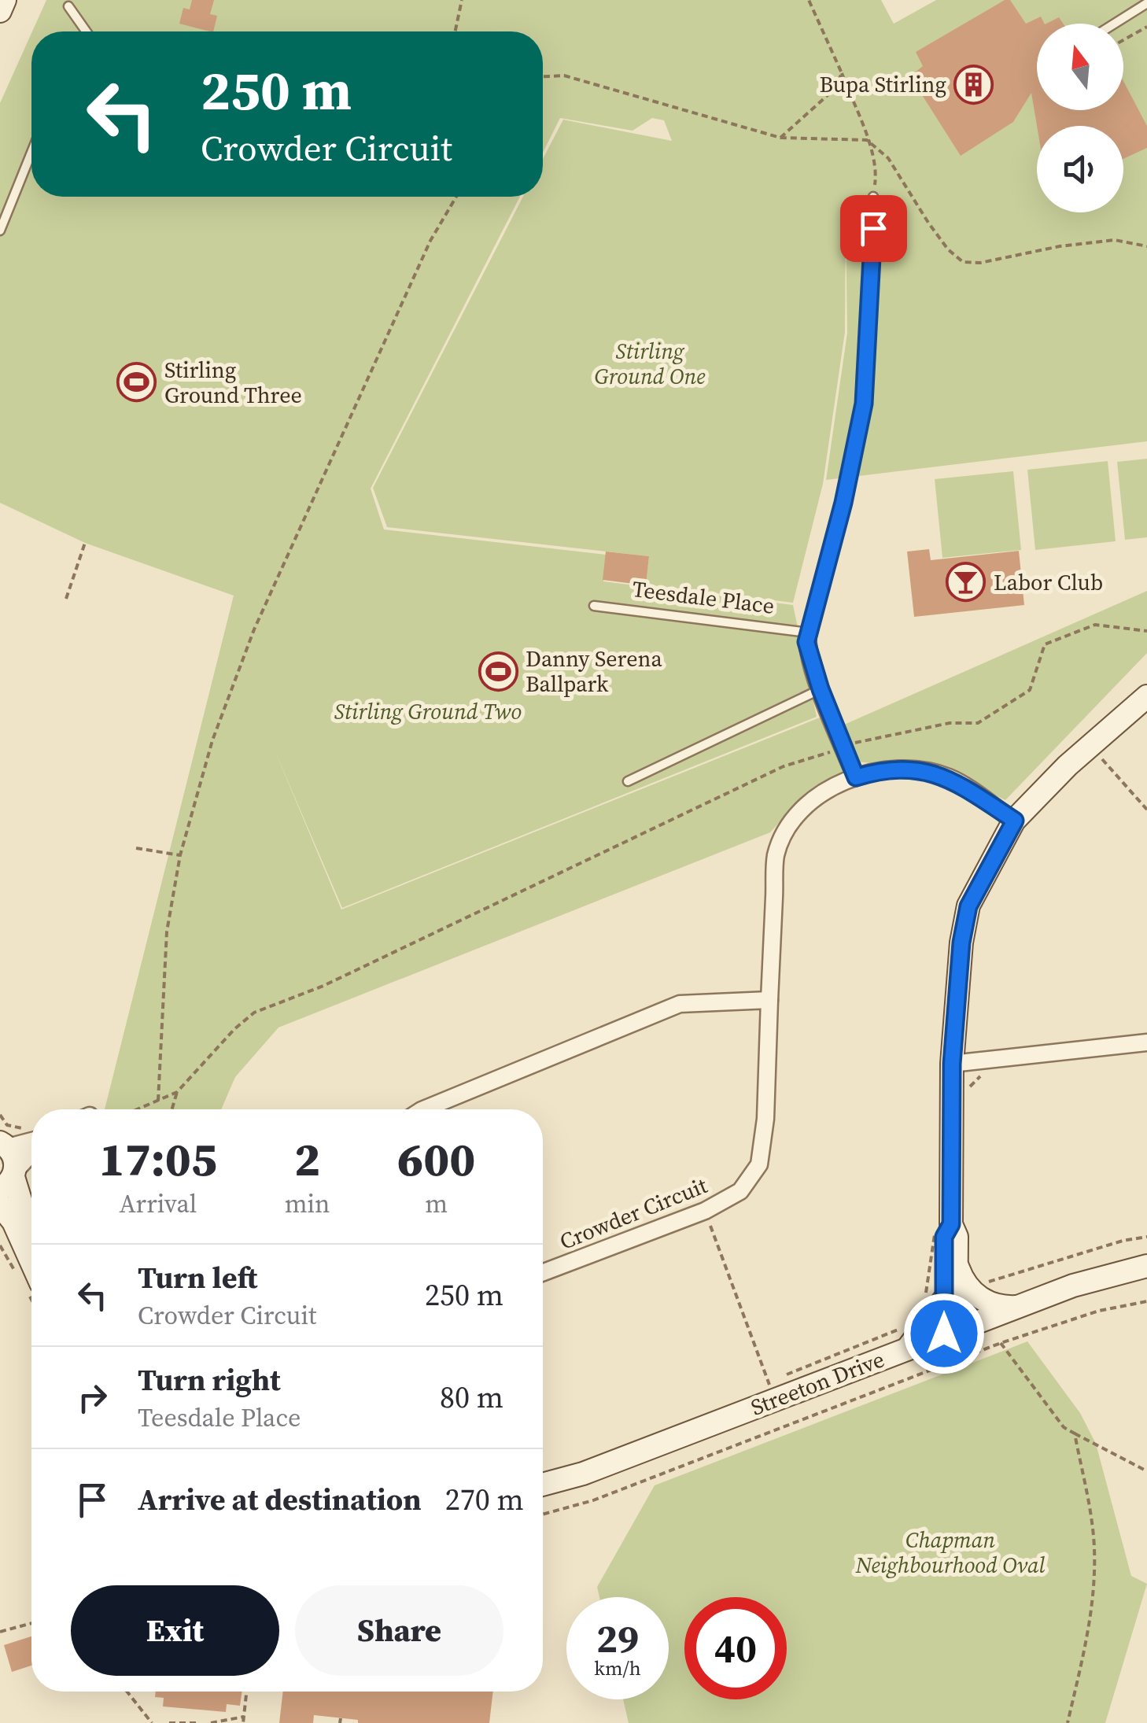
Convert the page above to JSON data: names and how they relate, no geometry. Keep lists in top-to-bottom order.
{
  "streets": {
    "main road": ["Streeton Drive"],
    "street": ["Crowder Circuit"],
    "lane": ["Teesdale Place"]
  },
  "parks": ["Stirling Ground One", "Stirling Ground Two", "Chapman Neighbourhood Oval"],
  "places": {
    "building": ["Bupa Stirling"],
    "sports": ["Stirling Ground Three", "Danny Serena Ballpark"],
    "bar": ["Labor Club"]
  },
  "north": "top",
  "page": {
    "turn": ["250 m", "Crowder Circuit"],
    "eta": [
      "17:05",
      "Arrival",
      "2",
      "min",
      "600",
      "m"
    ],
    "list": [
      {
        "name": "Turn left",
        "note": "Crowder Circuit",
        "value": "250 m"
      },
      {
        "name": "Turn right",
        "note": "Teesdale Place",
        "value": "80 m"
      },
      {
        "name": "Arrive at destination",
        "value": "270 m"
      }
    ],
    "buttons": ["Exit", "Share"],
    "speed": "29 km/h",
    "limit": "40"
  }
}
